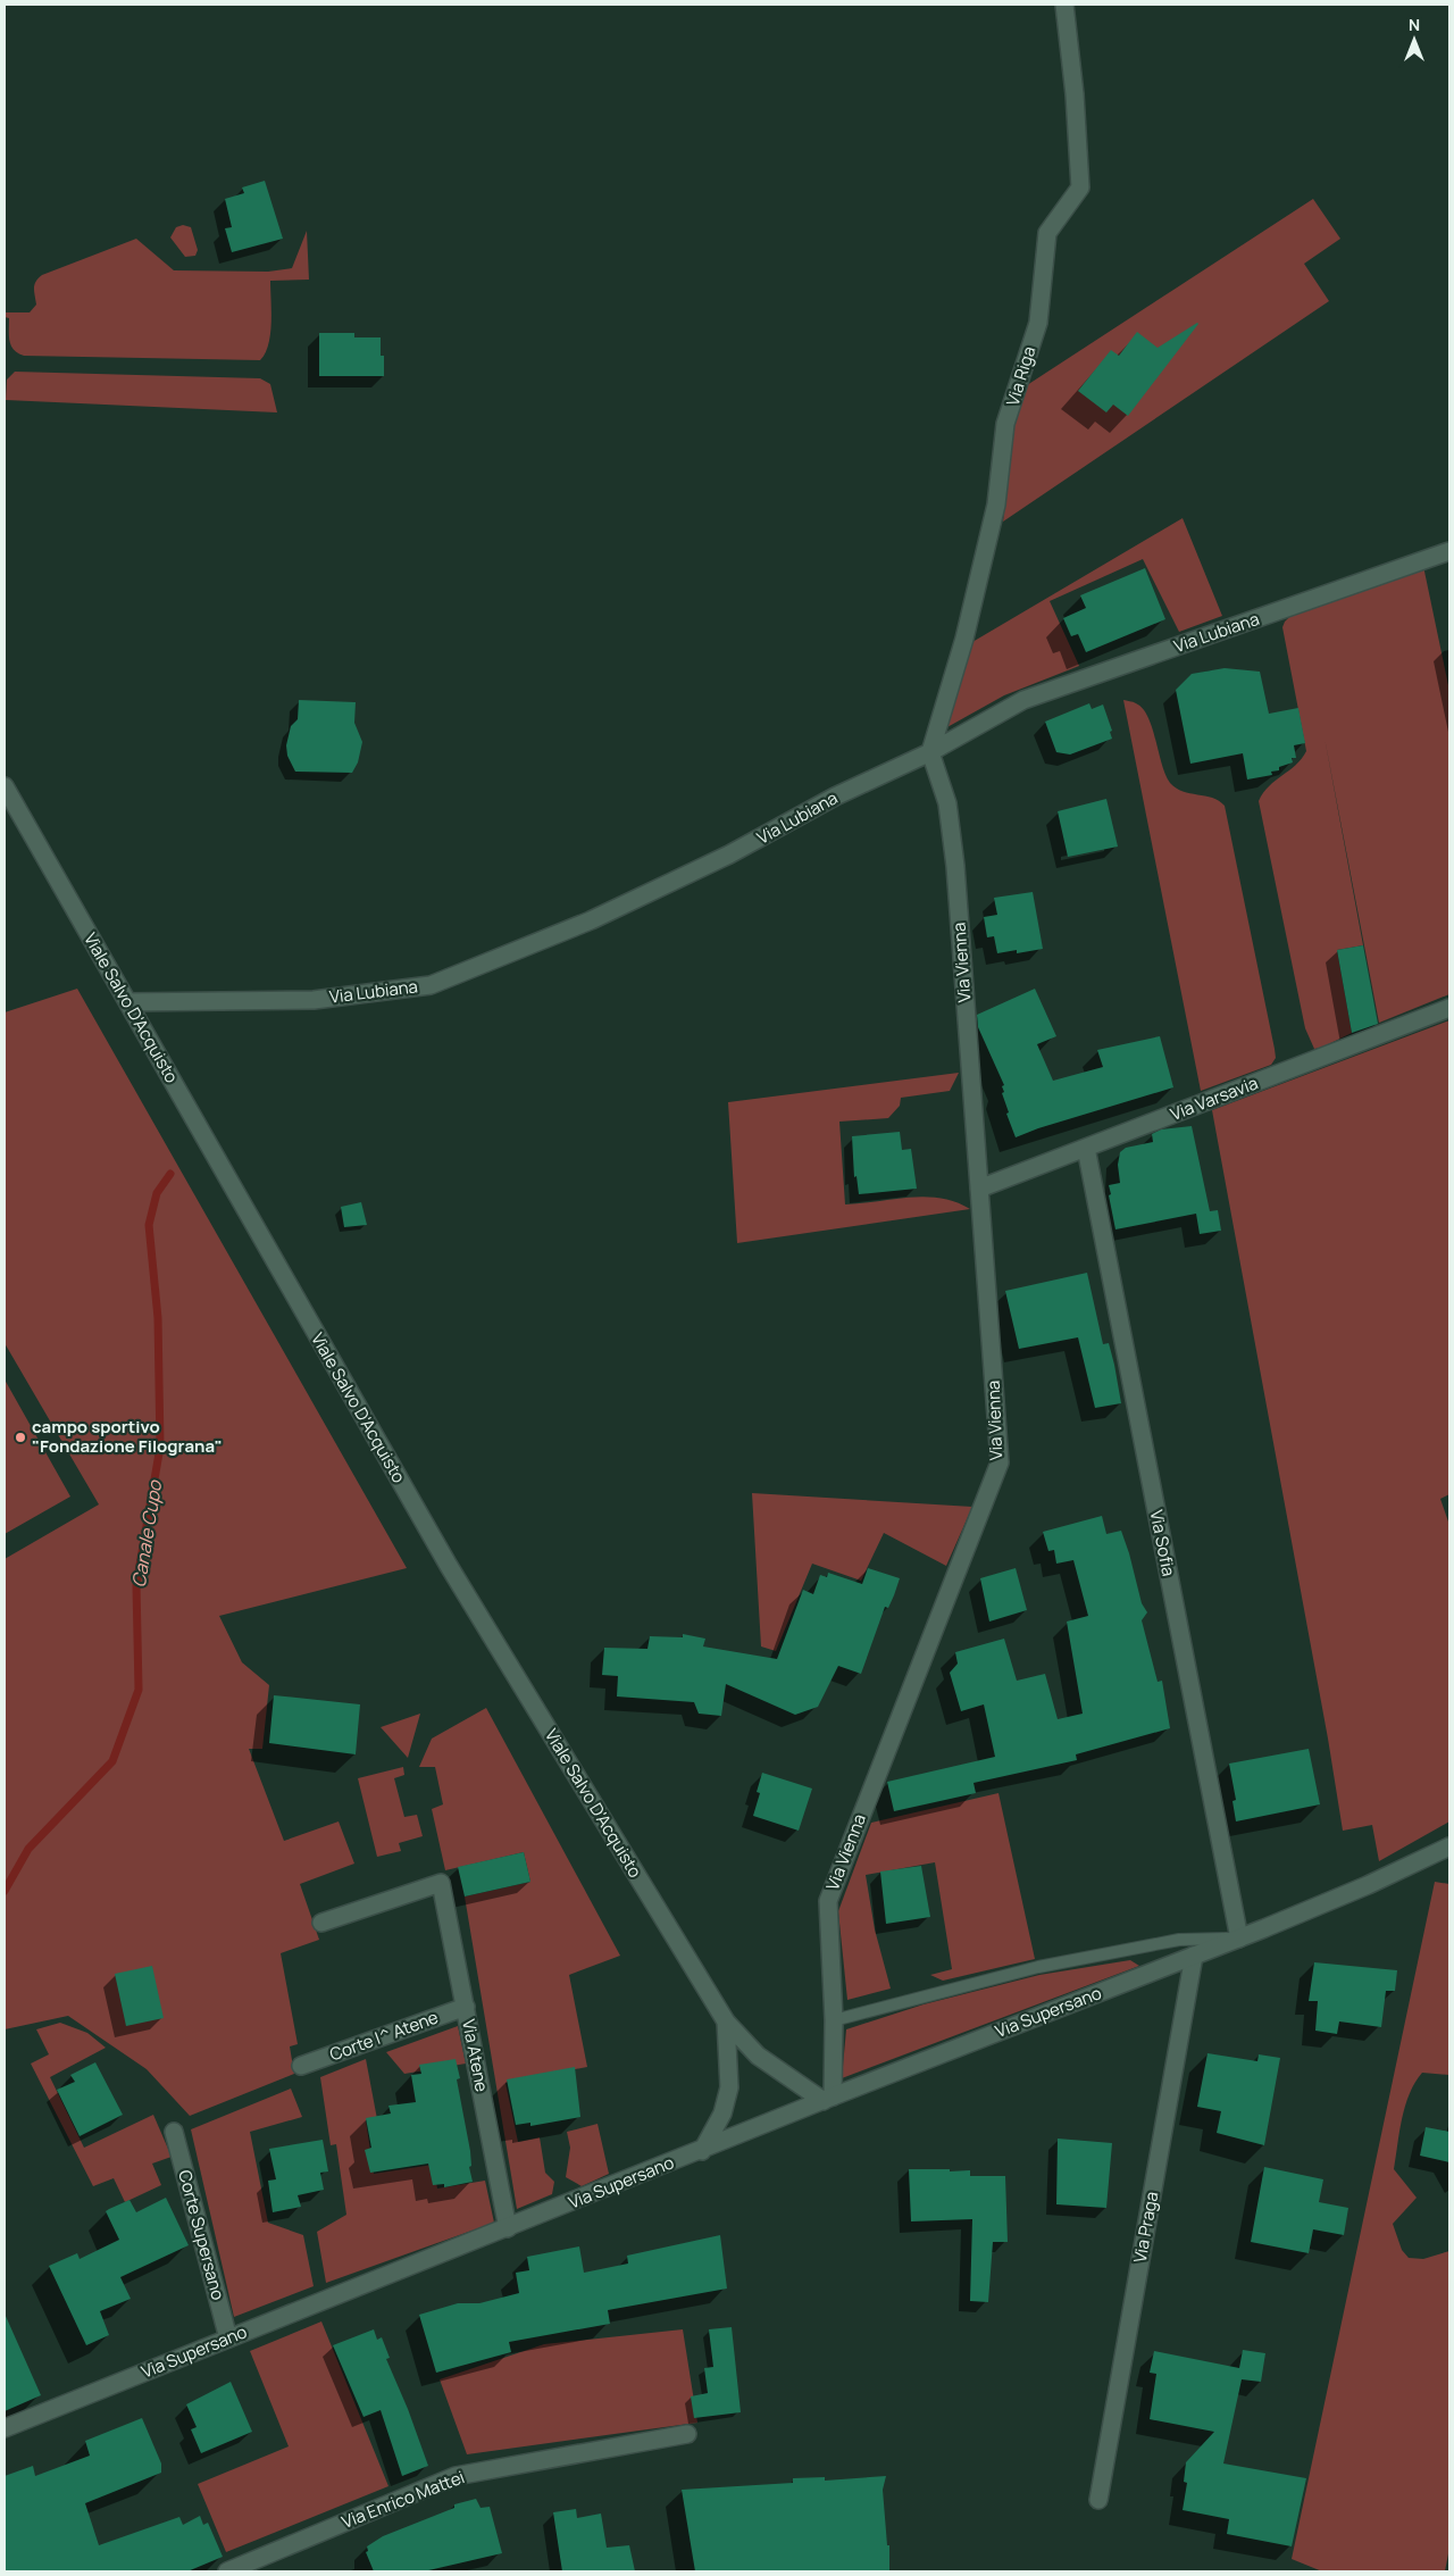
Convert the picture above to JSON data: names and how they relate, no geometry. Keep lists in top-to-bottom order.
{
  "streets": {
    "street": [
      "Via Riga",
      "Via Lubiana",
      "Via Vienna",
      "Viale Salvo D'Acquisto",
      "Via Varsavia",
      "Via Sofia",
      "Via Supersano",
      "Corte I^ Atene",
      "Via Atene",
      "Via Praga",
      "Corte Supersano",
      "Via Enrico Mattei"
    ]
  },
  "crossings": [
    ["Via Riga", "Via Lubiana"],
    ["Via Riga", "Via Vienna"],
    ["Via Lubiana", "Via Vienna"],
    ["Via Lubiana", "Viale Salvo D'Acquisto"],
    ["Via Vienna", "Viale Salvo D'Acquisto"],
    ["Via Vienna", "Via Varsavia"],
    ["Via Vienna", "Via Supersano"],
    ["Viale Salvo D'Acquisto", "Via Supersano"],
    ["Via Varsavia", "Via Sofia"],
    ["Via Sofia", "Via Supersano"],
    ["Via Supersano", "Via Atene"],
    ["Via Supersano", "Via Praga"],
    ["Via Supersano", "Corte Supersano"],
    ["Corte I^ Atene", "Via Atene"]
  ],
  "water": ["Canale Cupo"],
  "places": ["campo sportivo \"Fondazione Filograna\""],
  "north": "top"
}
